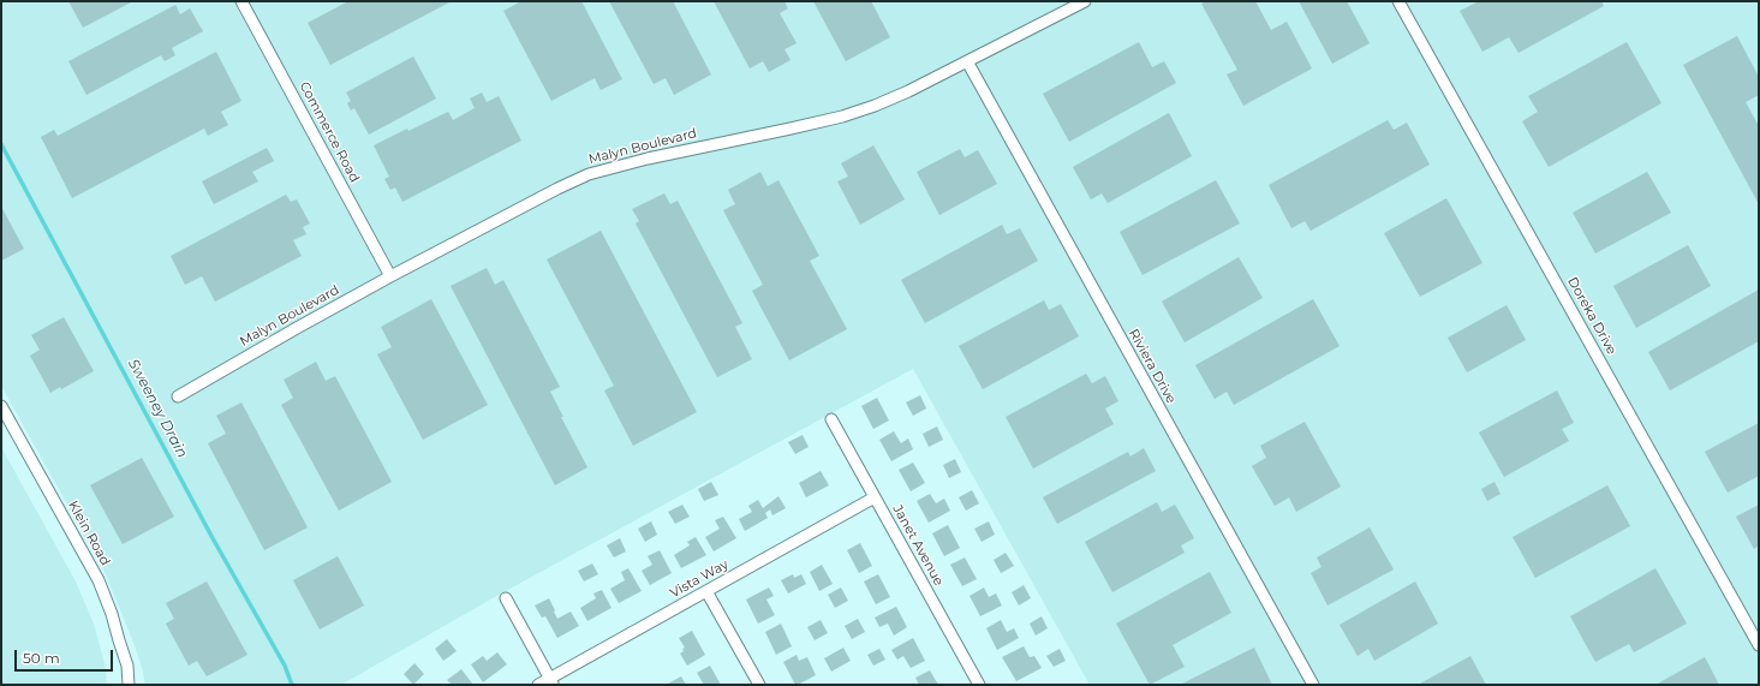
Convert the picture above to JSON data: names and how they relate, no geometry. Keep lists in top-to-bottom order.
{
  "streets": {
    "street": [
      "Commerce Road",
      "Malyn Boulevard",
      "Doreka Drive",
      "Riviera Drive",
      "Klein Road",
      "Janet Avenue",
      "Vista Way"
    ]
  },
  "crossings": [
    ["Commerce Road", "Malyn Boulevard"],
    ["Malyn Boulevard", "Riviera Drive"],
    ["Janet Avenue", "Vista Way"]
  ],
  "water": ["Sweeney Drain"],
  "scale_bar": "50 m"
}
